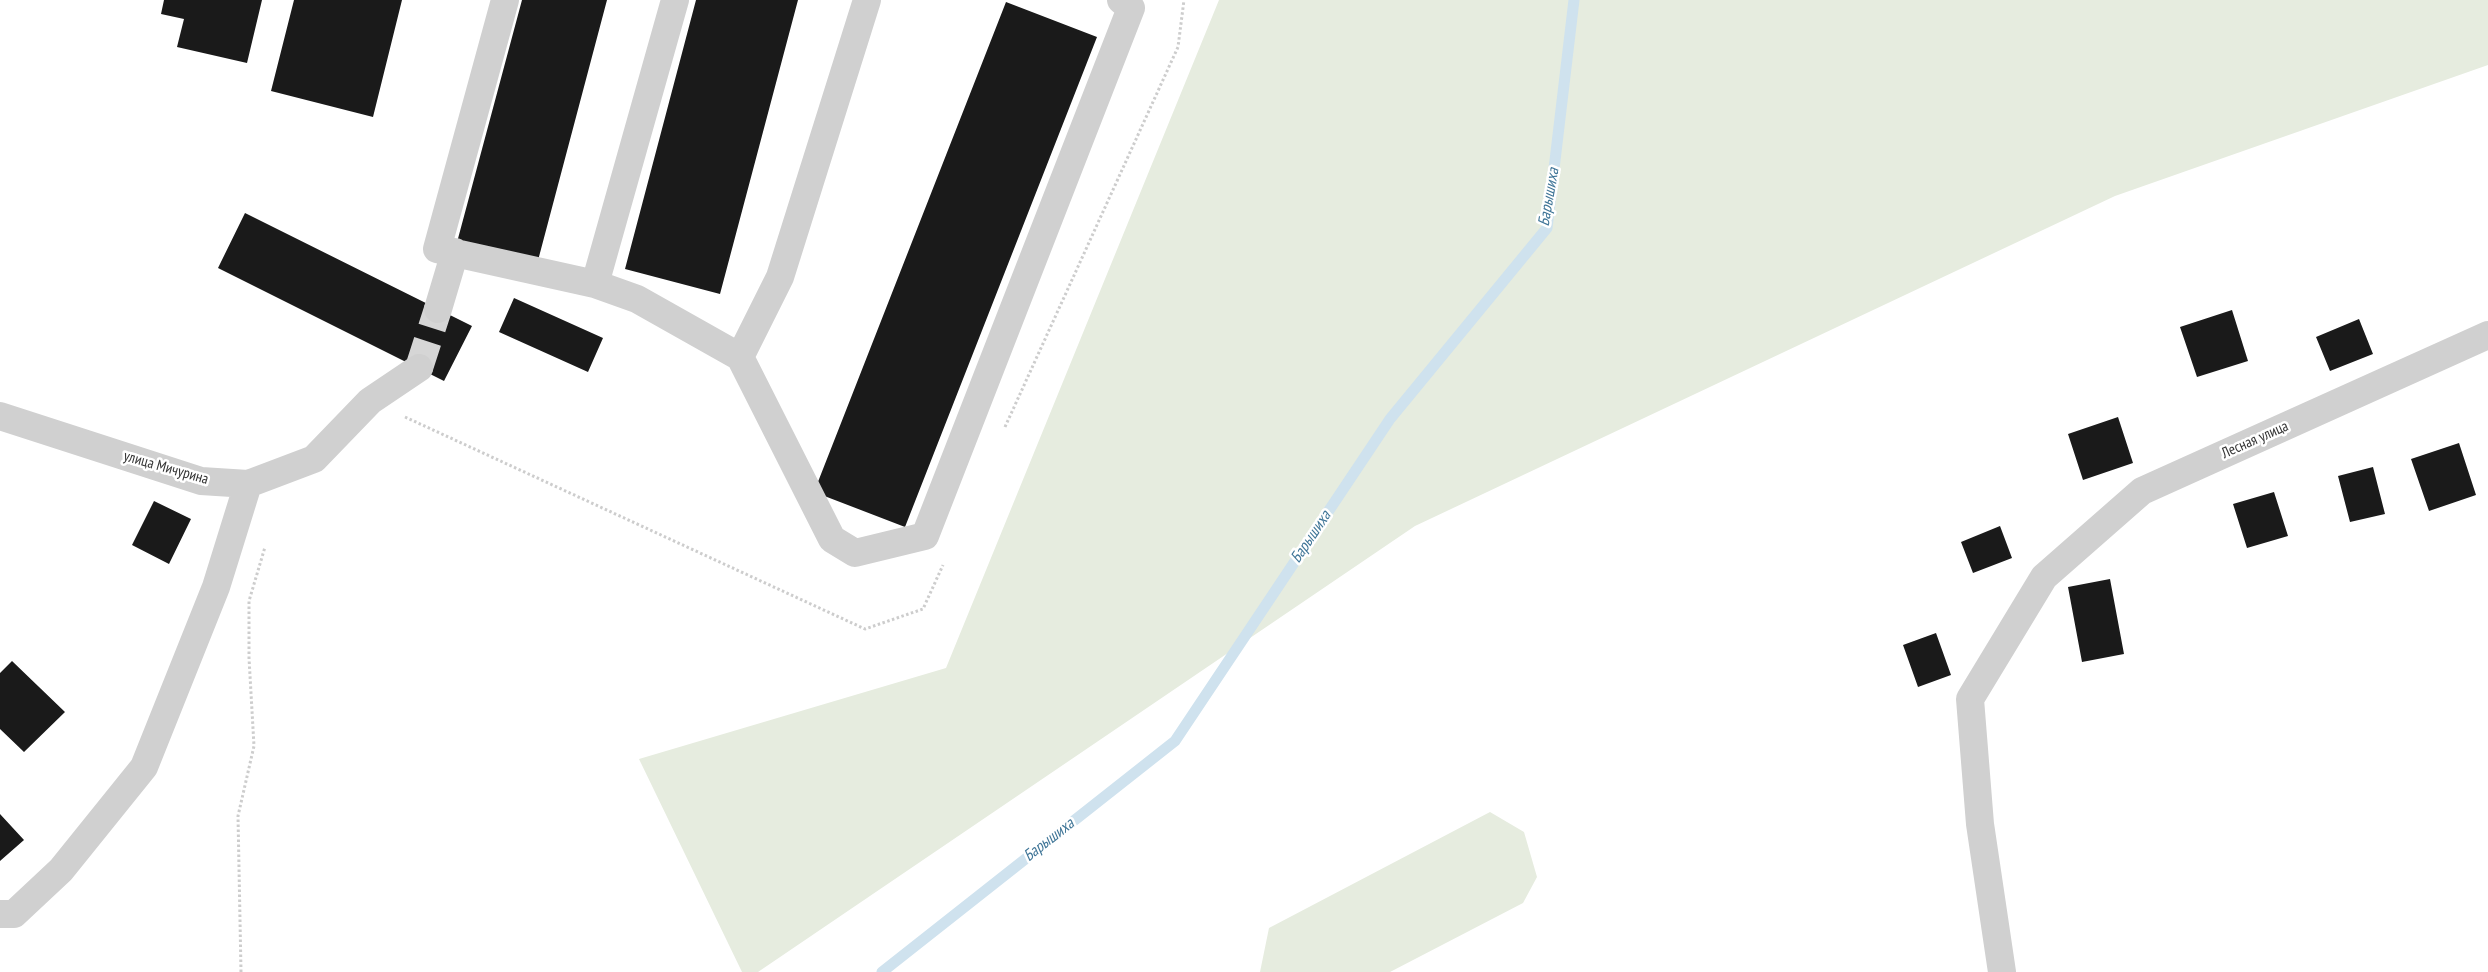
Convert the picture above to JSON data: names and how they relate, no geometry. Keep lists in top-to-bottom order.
{
  "streets": {
    "street": ["Лесная улица", "улица Мичурина"]
  },
  "water": ["Барышиха"]
}
